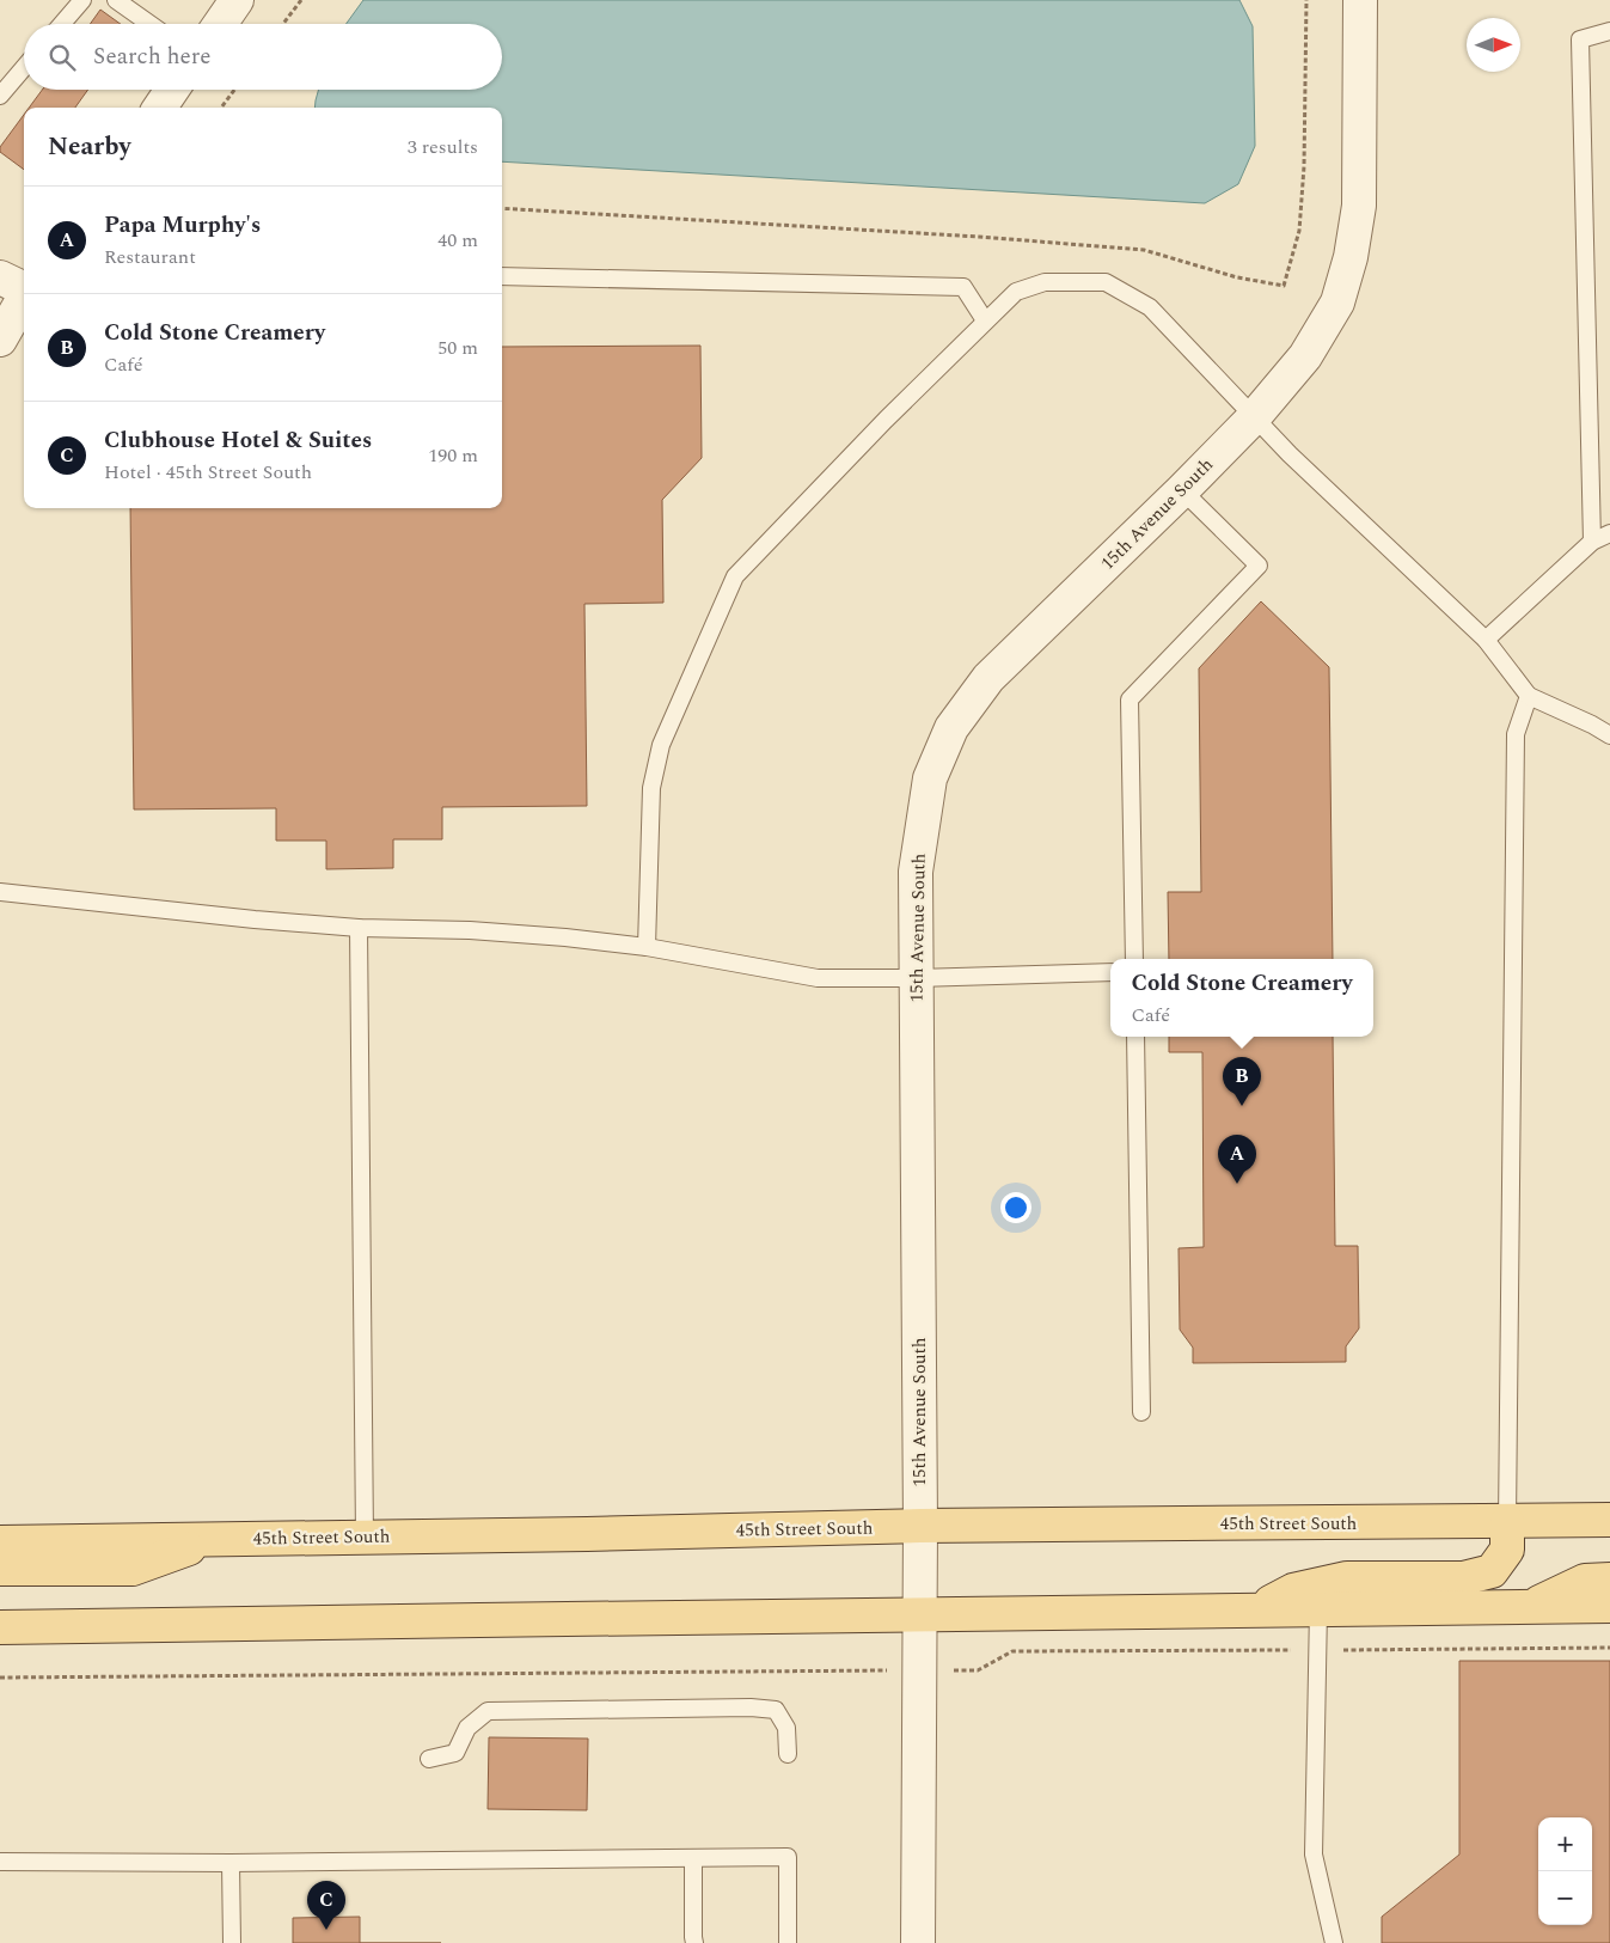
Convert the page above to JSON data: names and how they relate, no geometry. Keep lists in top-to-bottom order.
{
  "streets": {
    "main road": ["45th Street South"],
    "street": ["15th Avenue South"]
  },
  "crossings": [
    ["15th Avenue South", "45th Street South"]
  ],
  "north": "right",
  "page": {
    "search": "Search here",
    "heading": ["Nearby", "3 results"],
    "list": [
      {
        "mark": "A",
        "name": "Papa Murphy's",
        "note": "Restaurant",
        "value": "40 m"
      },
      {
        "mark": "B",
        "name": "Cold Stone Creamery",
        "note": "Café",
        "value": "50 m"
      },
      {
        "mark": "C",
        "name": "Clubhouse Hotel & Suites",
        "note": "Hotel · 45th Street South",
        "value": "190 m"
      }
    ],
    "popup": ["Cold Stone Creamery", "Café"],
    "pins": ["B", "A", "C"],
    "map_buttons": ["+", "−"]
  }
}
